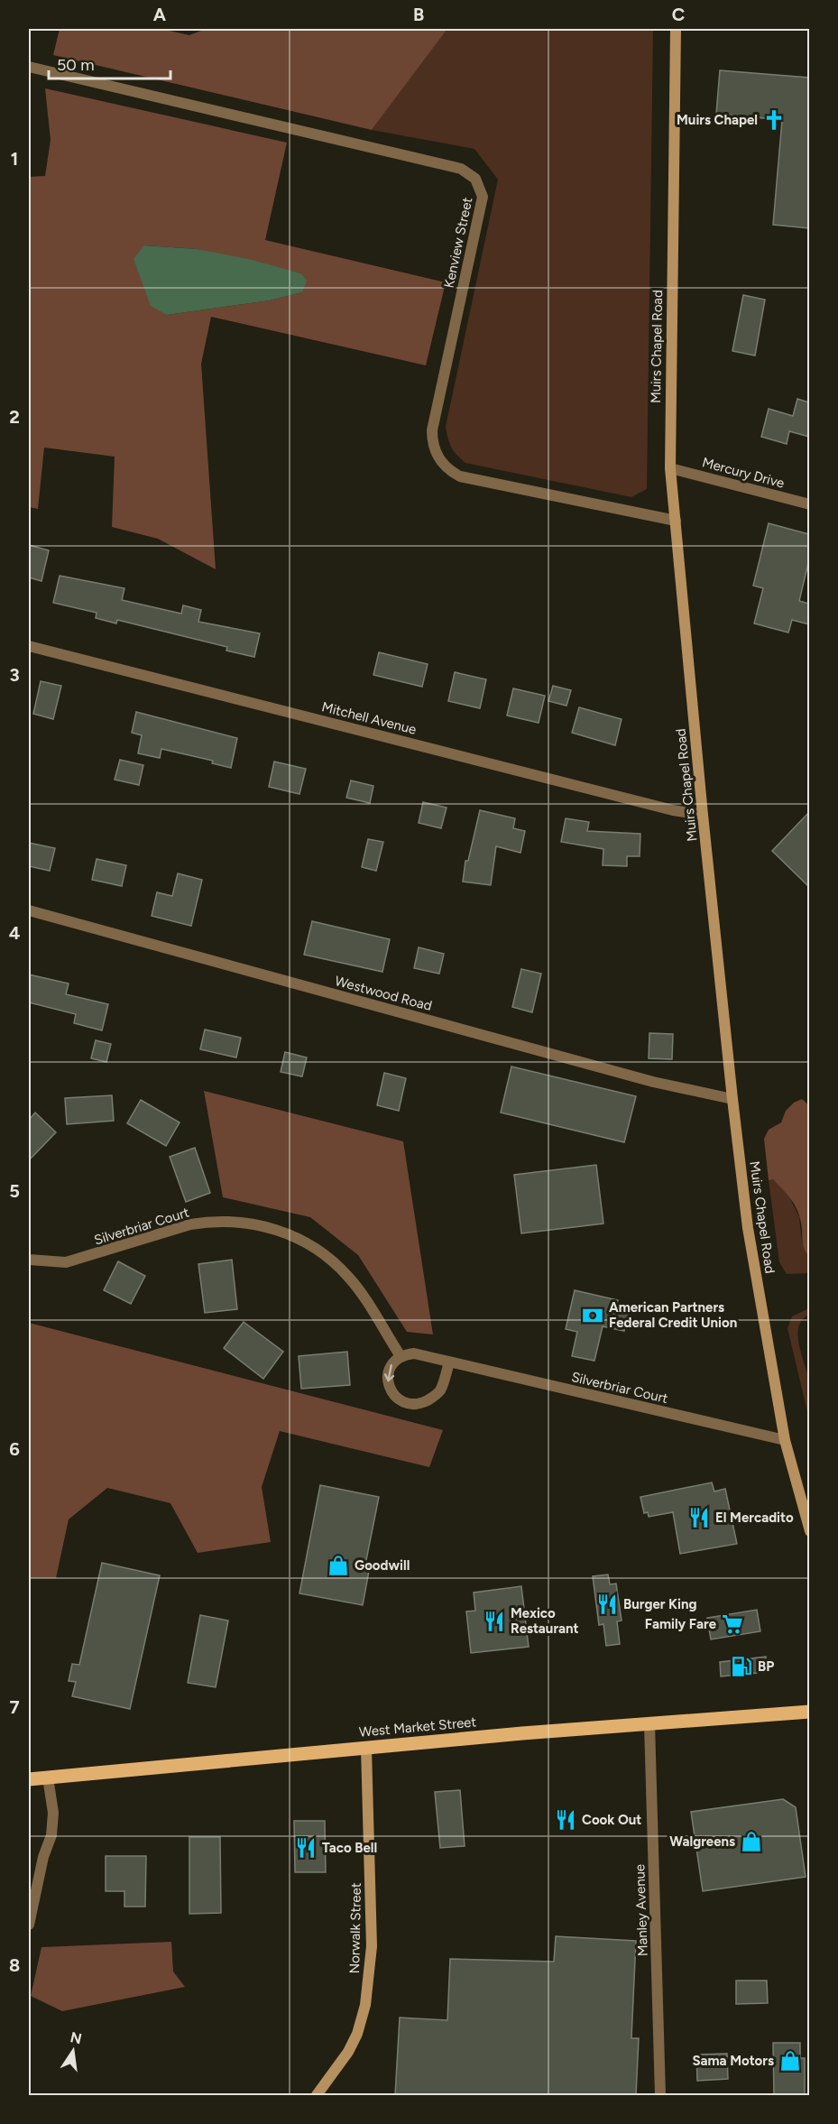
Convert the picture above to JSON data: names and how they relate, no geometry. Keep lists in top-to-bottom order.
{
  "streets": {
    "main road": ["Muirs Chapel Road", "West Market Street", "Norwalk Street"],
    "street": [
      "Kenview Street",
      "Mercury Drive",
      "Mitchell Avenue",
      "Westwood Road",
      "Silverbriar Court",
      "Manley Avenue"
    ]
  },
  "crossings": [
    ["Kenview Street", "Muirs Chapel Road"],
    ["Muirs Chapel Road", "Mercury Drive"],
    ["Muirs Chapel Road", "Mitchell Avenue"],
    ["Muirs Chapel Road", "Westwood Road"],
    ["Muirs Chapel Road", "Silverbriar Court"],
    ["West Market Street", "Manley Avenue"],
    ["West Market Street", "Norwalk Street"]
  ],
  "places": {
    "church": ["Muirs Chapel"],
    "bank": ["American Partners Federal Credit Union"],
    "restaurant": [
      "El Mercadito",
      "Burger King",
      "Mexico Restaurant",
      "Cook Out",
      "Taco Bell"
    ],
    "shop": ["Goodwill", "Walgreens", "Sama Motors"],
    "supermarket": ["Family Fare"],
    "fuel station": ["BP"]
  },
  "scale_bar": "50 m",
  "north": "top",
  "grid": {
    "columns": ["A", "B", "C"],
    "rows": [
      "1",
      "2",
      "3",
      "4",
      "5",
      "6",
      "7",
      "8"
    ]
  }
}
